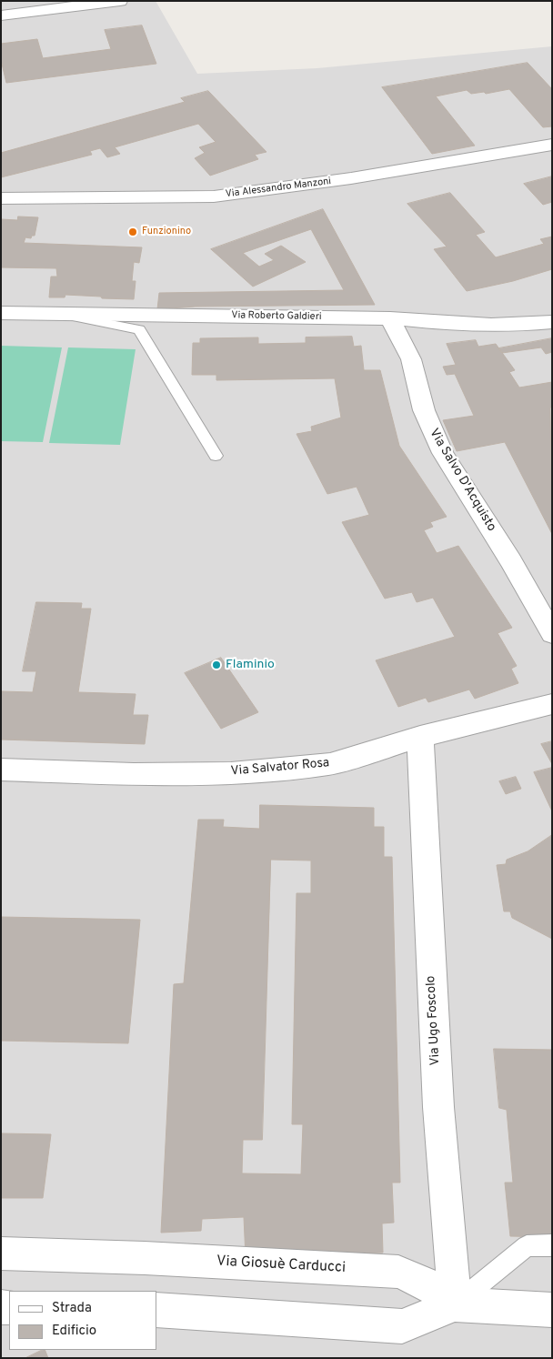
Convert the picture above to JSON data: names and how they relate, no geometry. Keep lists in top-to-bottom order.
{
  "streets": {
    "street": [
      "Via Alessandro Manzoni",
      "Via Roberto Galdieri",
      "Via Salvo D'Acquisto",
      "Via Salvator Rosa",
      "Via Ugo Foscolo",
      "Via Giosuè Carducci"
    ]
  },
  "crossings": [
    ["Via Roberto Galdieri", "Via Salvo D'Acquisto"],
    ["Via Salvator Rosa", "Via Ugo Foscolo"],
    ["Via Ugo Foscolo", "Via Giosuè Carducci"]
  ],
  "places": ["Funzionino", "Flaminio"],
  "legend": ["Strada", "Edificio"]
}
